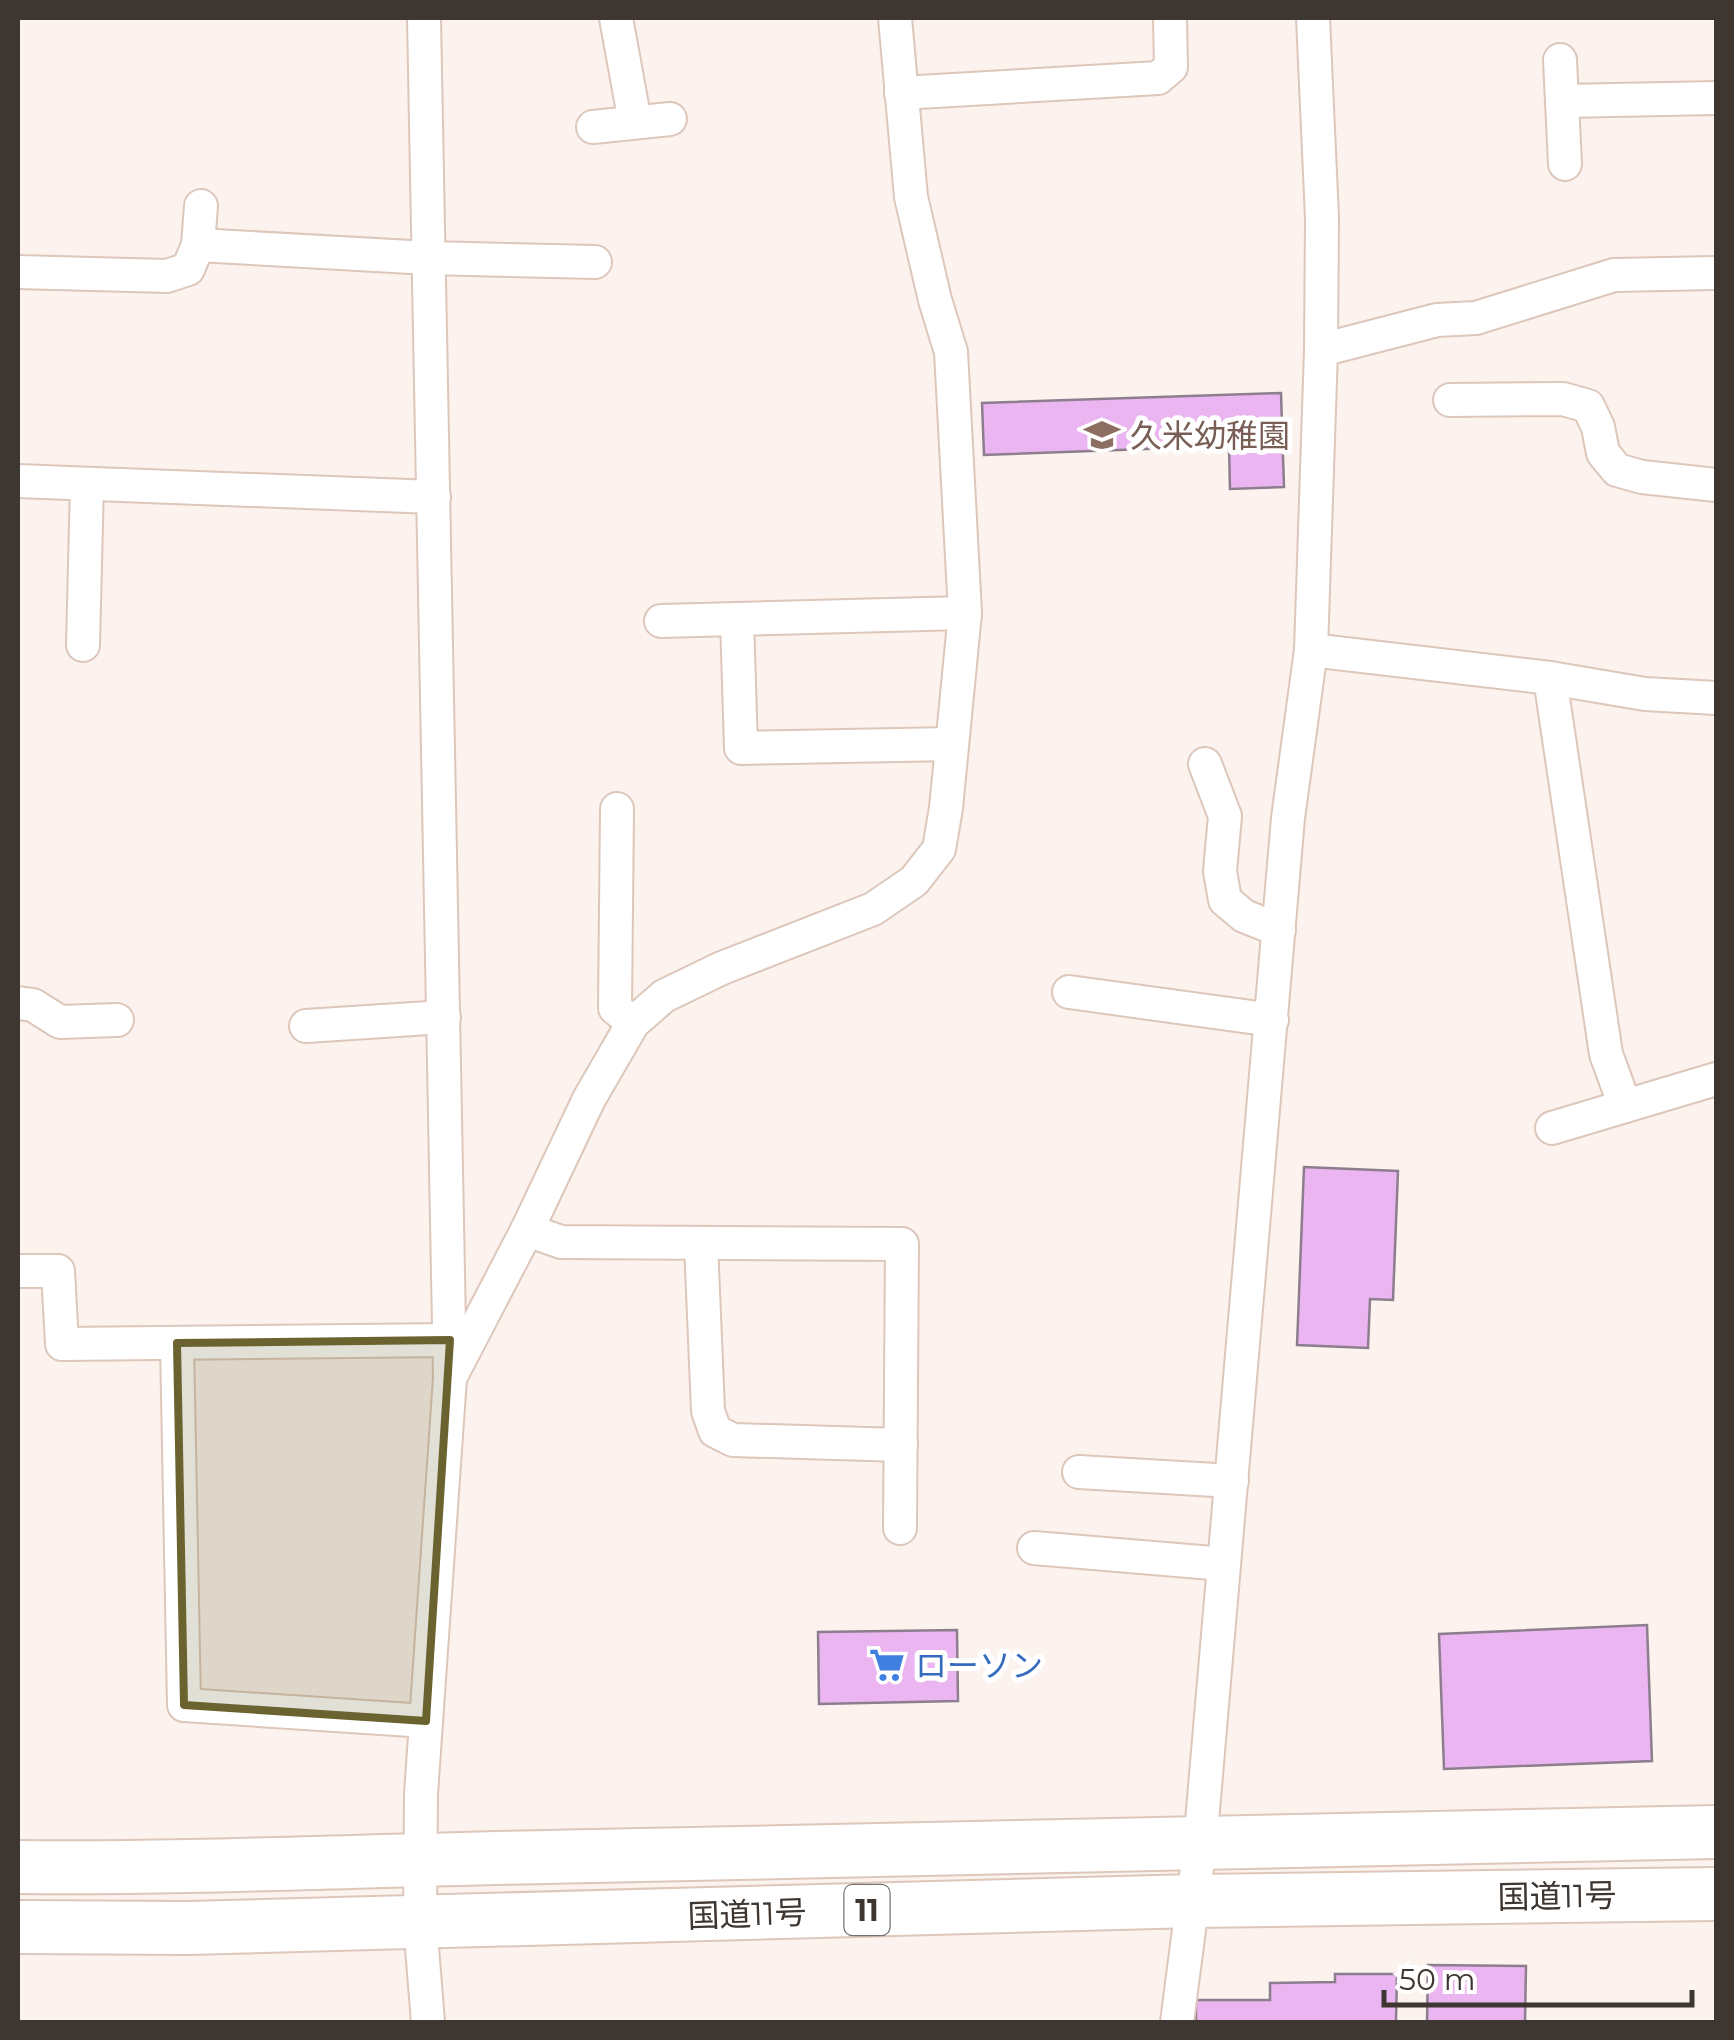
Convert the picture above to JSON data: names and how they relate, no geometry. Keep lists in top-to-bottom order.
{
  "streets": {
    "highway": ["国道11号", "11"]
  },
  "places": {
    "school or university": ["久米幼稚園"],
    "supermarket": ["ローソン"]
  },
  "scale_bar": "50 m"
}
